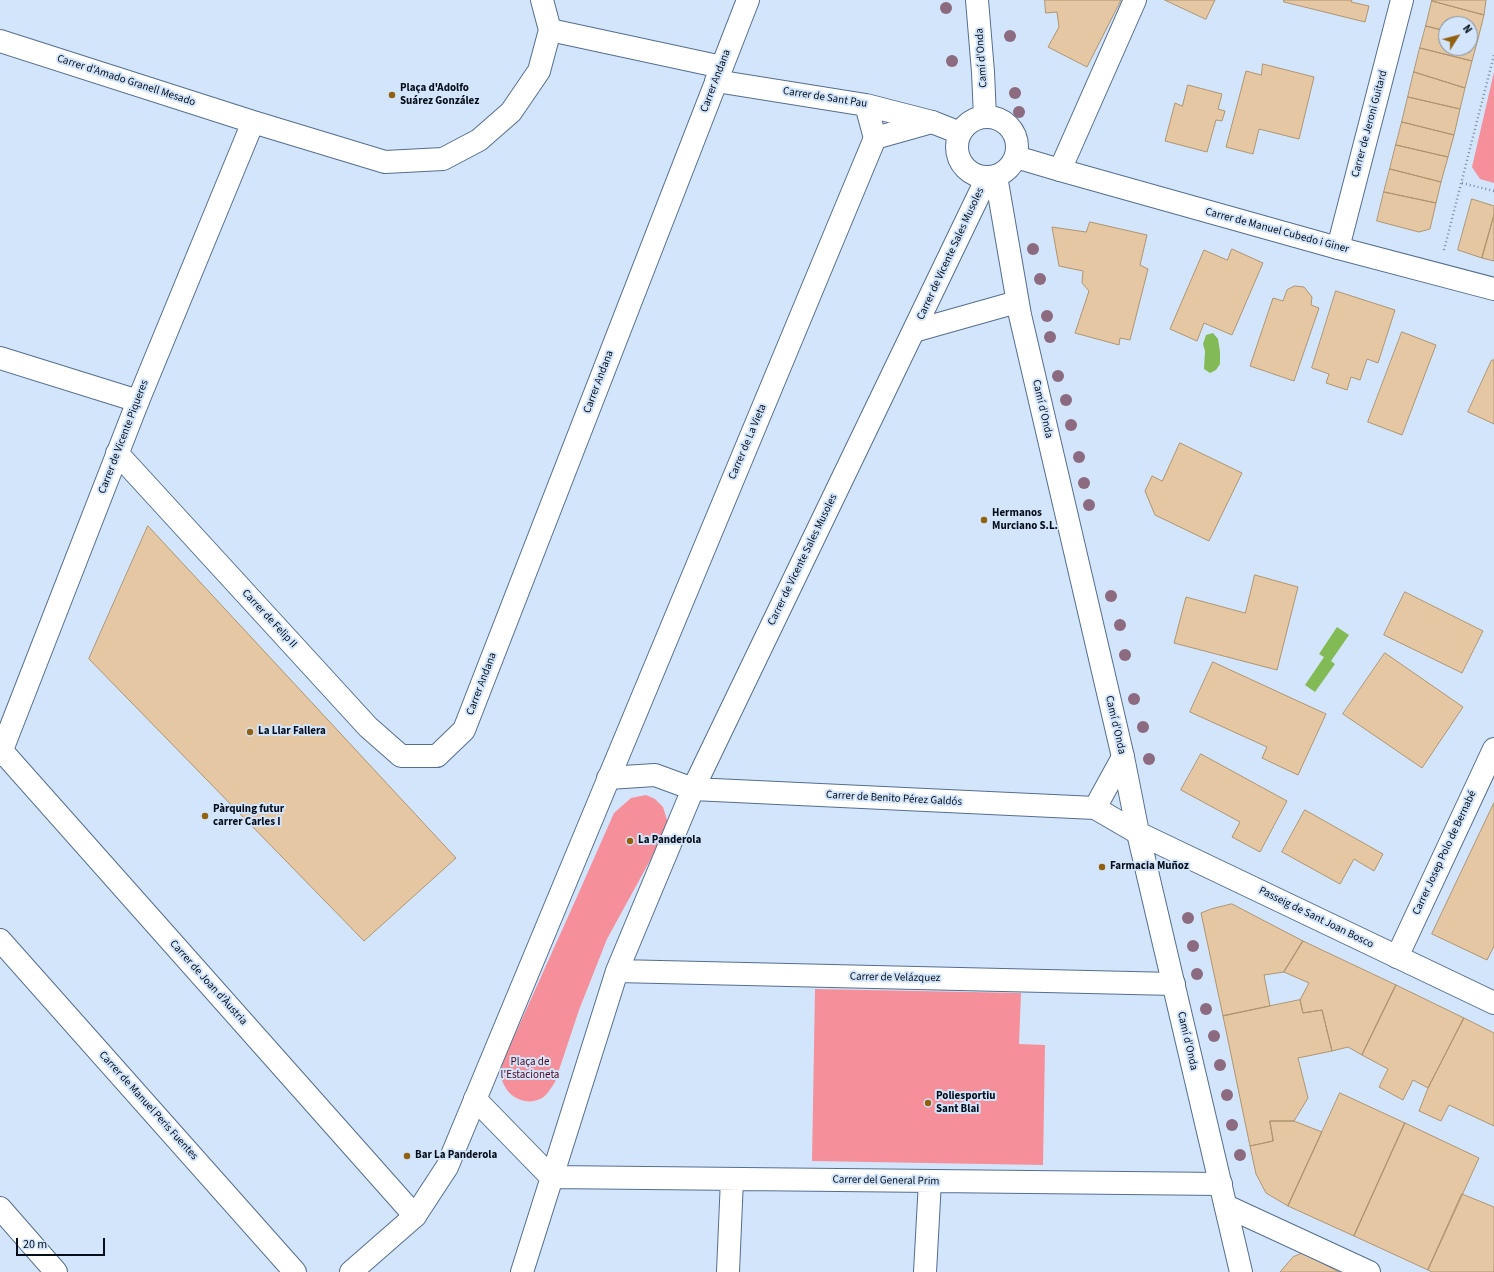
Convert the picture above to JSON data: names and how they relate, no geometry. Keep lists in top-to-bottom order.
{
  "streets": {
    "street": [
      "Camí d'Onda",
      "Carrer d'Amado Granell Mesado",
      "Carrer Andana",
      "Carrer de Sant Pau",
      "Carrer de Jeroni Guitard",
      "Carrer de Manuel Cubedo i Giner",
      "Carrer de Vicente Sales Musoles",
      "Carrer de Vicente Piqueres",
      "Carrer de La Vieta",
      "Carrer de Felip II",
      "Carrer de Benito Pérez Galdós",
      "Carrer Josep Polo de Bernabé",
      "Passeig de Sant Joan Bosco",
      "Carrer de Velázquez",
      "Carrer de Joan d'Àustria",
      "Carrer de Manuel Peris Fuentes",
      "Carrer del General Prim"
    ]
  },
  "crossings": [
    ["Camí d'Onda", "Carrer de Sant Pau"],
    ["Camí d'Onda", "Carrer de Manuel Cubedo i Giner"],
    ["Camí d'Onda", "Carrer de Vicente Sales Musoles"],
    ["Camí d'Onda", "Carrer de Benito Pérez Galdós"],
    ["Camí d'Onda", "Passeig de Sant Joan Bosco"],
    ["Camí d'Onda", "Carrer de Velázquez"],
    ["Camí d'Onda", "Carrer del General Prim"],
    ["Carrer d'Amado Granell Mesado", "Carrer de Vicente Piqueres"],
    ["Carrer Andana", "Carrer de Sant Pau"],
    ["Carrer Andana", "Carrer de Felip II"],
    ["Carrer de Sant Pau", "Carrer de Manuel Cubedo i Giner"],
    ["Carrer de Sant Pau", "Carrer de Vicente Sales Musoles"],
    ["Carrer de Jeroni Guitard", "Carrer de Manuel Cubedo i Giner"],
    ["Carrer de Manuel Cubedo i Giner", "Carrer de Vicente Sales Musoles"],
    ["Carrer de Vicente Sales Musoles", "Carrer de Benito Pérez Galdós"],
    ["Carrer de Vicente Piqueres", "Carrer de Felip II"],
    ["Carrer de Vicente Piqueres", "Carrer de Joan d'Àustria"],
    ["Carrer de Benito Pérez Galdós", "Passeig de Sant Joan Bosco"],
    ["Carrer Josep Polo de Bernabé", "Passeig de Sant Joan Bosco"]
  ],
  "parks": ["Plaça de l'Estacioneta"],
  "places": [
    "Plaça d'Adolfo Suárez González",
    "Hermanos Murciano S.L.",
    "La Llar Fallera",
    "Pàrquing futur carrer Carles I",
    "La Panderola",
    "Farmacia Muñoz",
    "Poliesportiu Sant Blai",
    "Bar La Panderola"
  ],
  "scale_bar": "20 m",
  "north": "top right"
}
